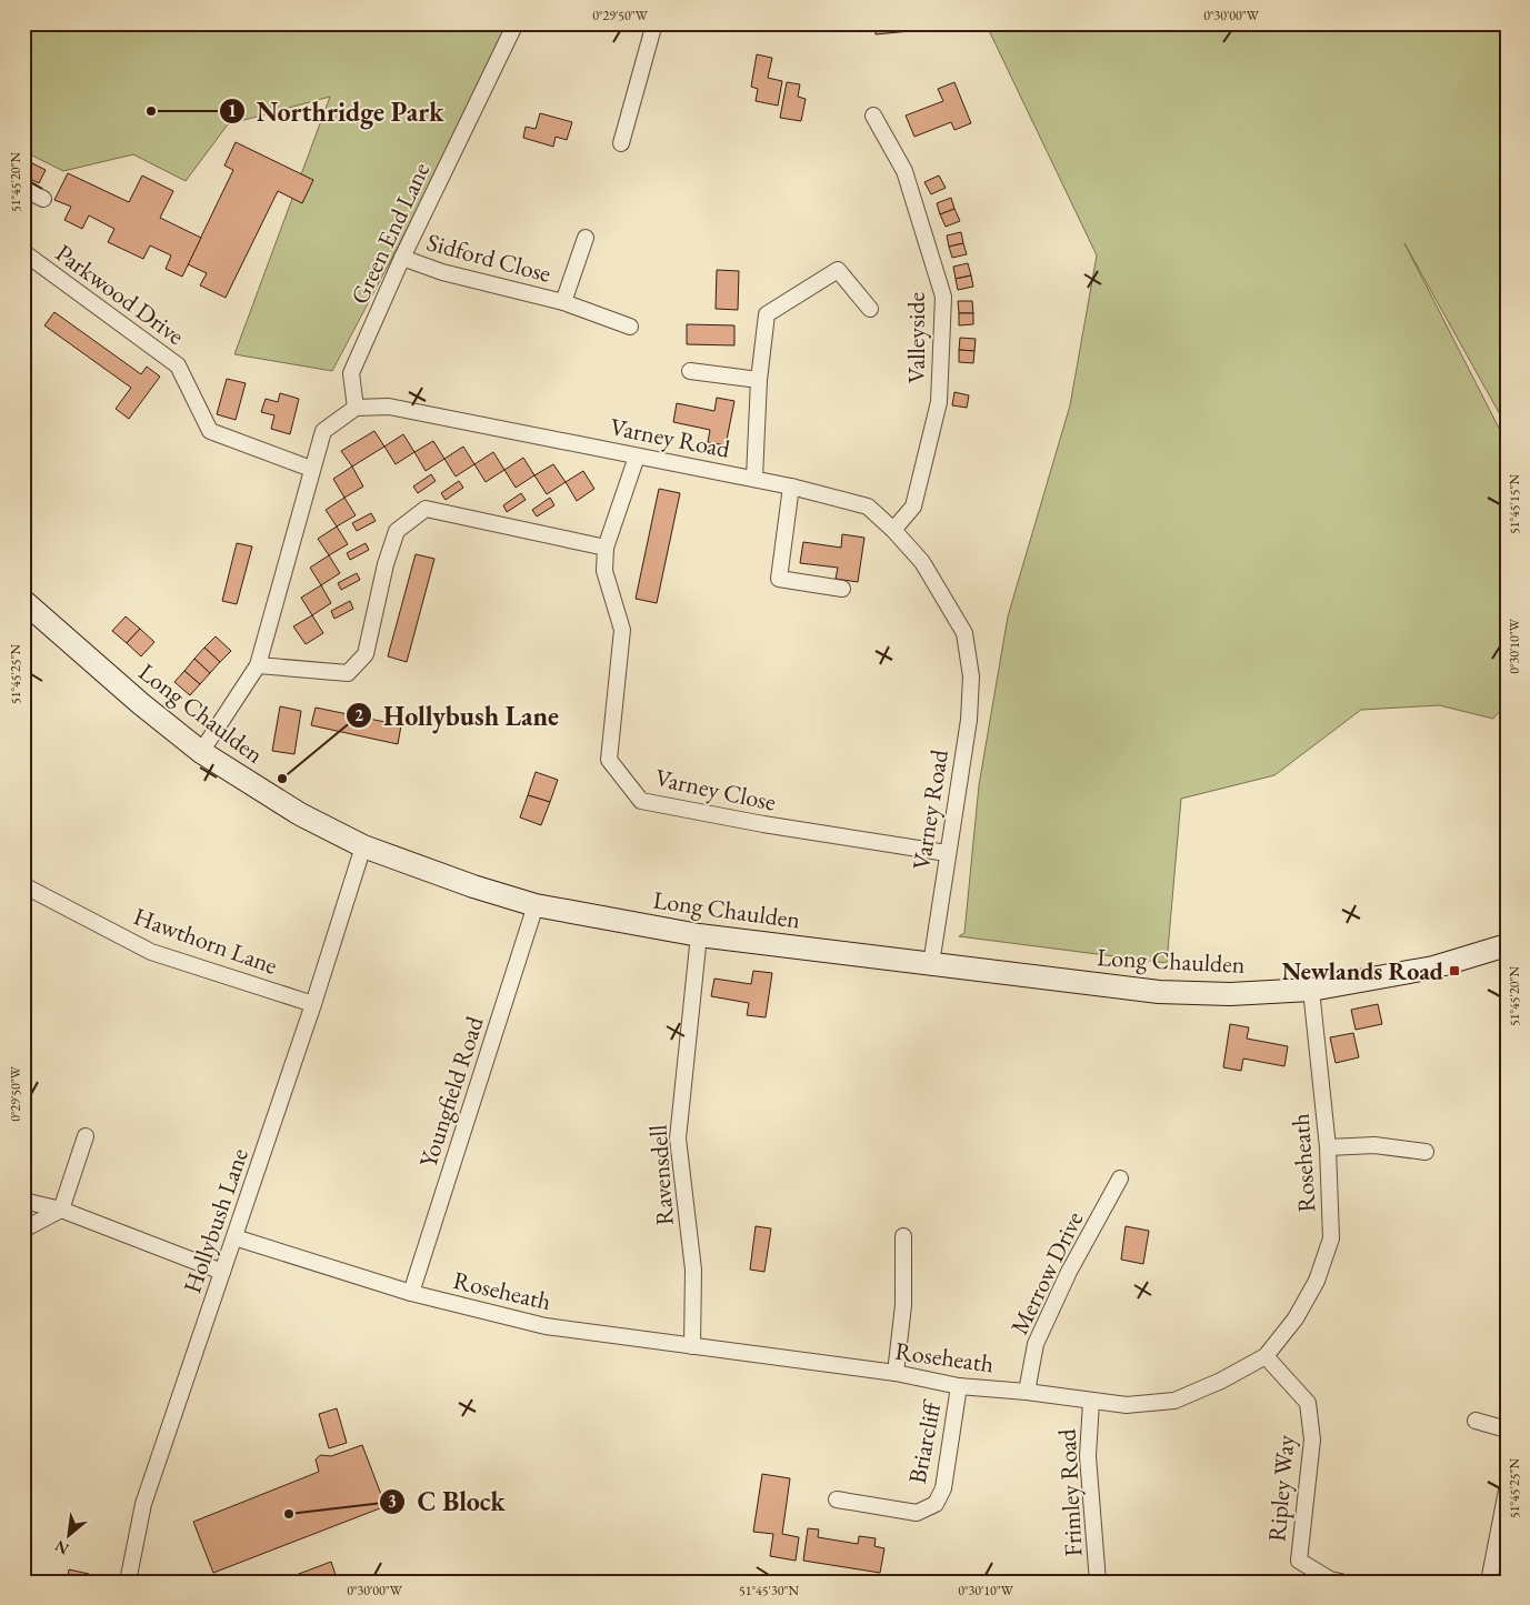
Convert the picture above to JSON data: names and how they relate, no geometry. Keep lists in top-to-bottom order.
{
  "streets": {
    "street": [
      "Green End Lane",
      "Sidford Close",
      "Parkwood Drive",
      "Valleyside",
      "Varney Road",
      "Long Chaulden",
      "Varney Close",
      "Hawthorn Lane",
      "Youngfield Road",
      "Roseheath",
      "Ravensdell",
      "Hollybush Lane",
      "Merrow Drive",
      "Briarcliff",
      "Ripley Way",
      "Frimley Road"
    ]
  },
  "crossings": [
    ["Green End Lane", "Sidford Close"],
    ["Green End Lane", "Varney Road"],
    ["Valleyside", "Varney Road"],
    ["Varney Road", "Long Chaulden"],
    ["Varney Road", "Varney Close"],
    ["Long Chaulden", "Youngfield Road"],
    ["Long Chaulden", "Roseheath"],
    ["Long Chaulden", "Ravensdell"],
    ["Long Chaulden", "Hollybush Lane"],
    ["Hawthorn Lane", "Hollybush Lane"],
    ["Youngfield Road", "Roseheath"],
    ["Roseheath", "Ravensdell"],
    ["Roseheath", "Hollybush Lane"],
    ["Roseheath", "Merrow Drive"],
    ["Roseheath", "Briarcliff"],
    ["Roseheath", "Ripley Way"],
    ["Roseheath", "Frimley Road"]
  ],
  "places": {
    "other": ["Northridge Park", "Hollybush Lane", "C Block"],
    "transit": ["Newlands Road"]
  },
  "north": "bottom left",
  "coordinates": [
    "0°29'50\"W",
    "0°30'00\"W",
    "51°45'20\"N",
    "51°45'15\"N",
    "0°30'10\"W",
    "51°45'25\"N",
    "51°45'30\"N"
  ]
}
